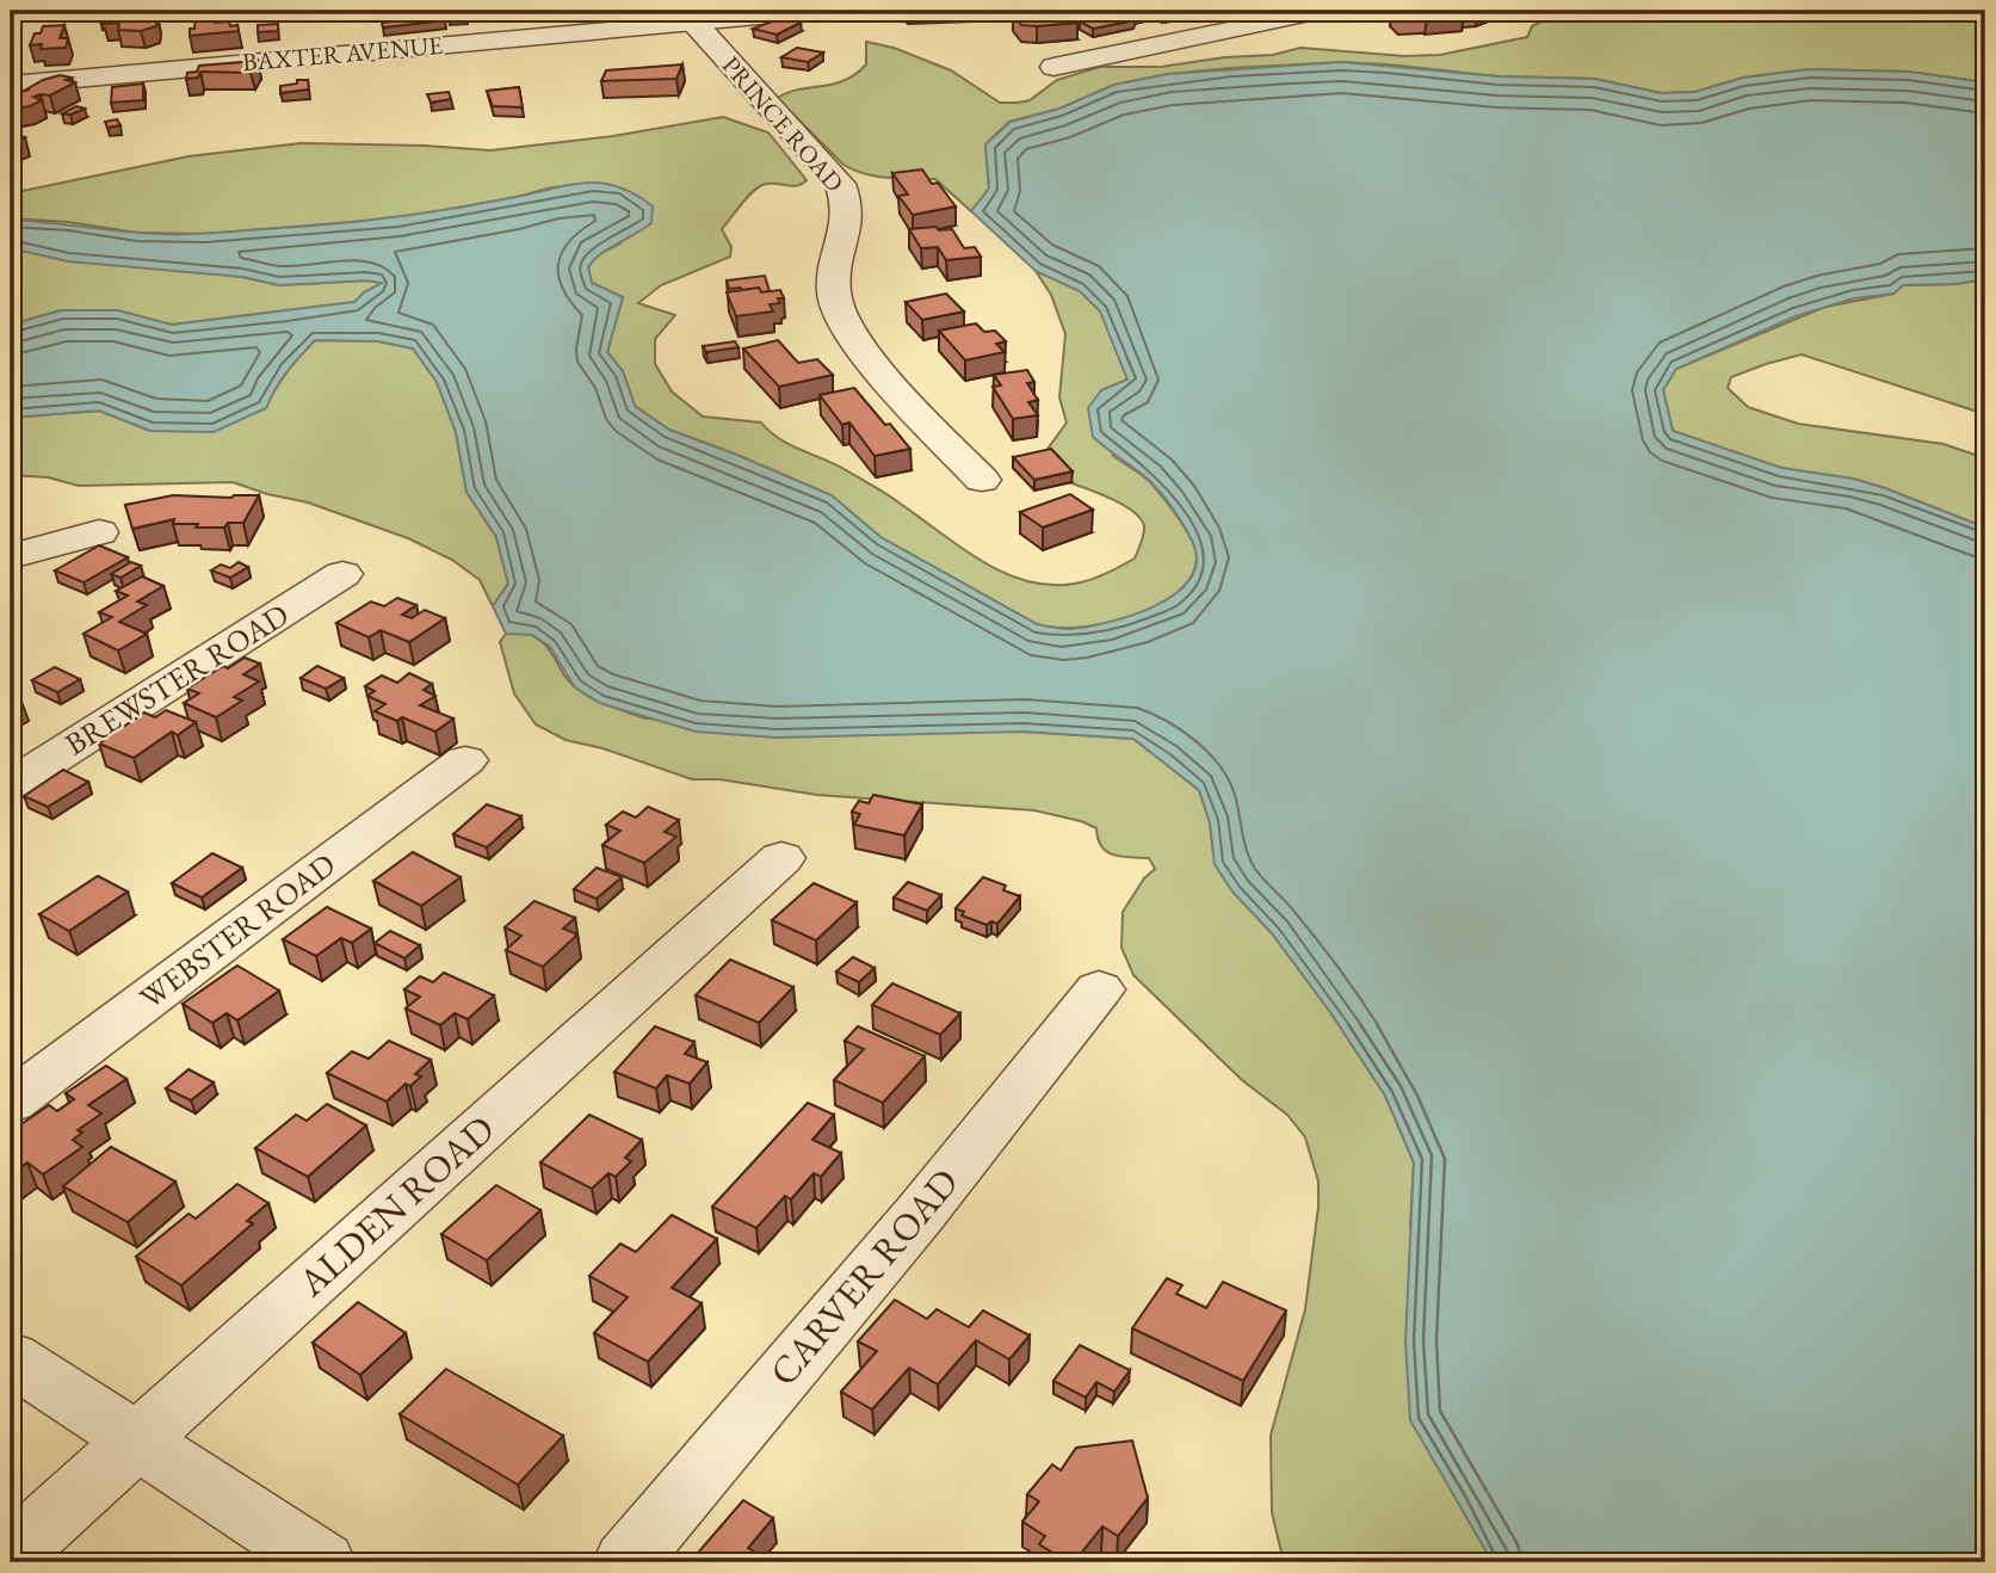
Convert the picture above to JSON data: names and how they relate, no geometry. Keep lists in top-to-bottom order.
{
  "streets": {
    "street": [
      "BAXTER AVENUE",
      "PRINCE ROAD",
      "BREWSTER ROAD",
      "WEBSTER ROAD",
      "ALDEN ROAD",
      "CARVER ROAD"
    ]
  },
  "crossings": [
    ["BAXTER AVENUE", "PRINCE ROAD"]
  ]
}
